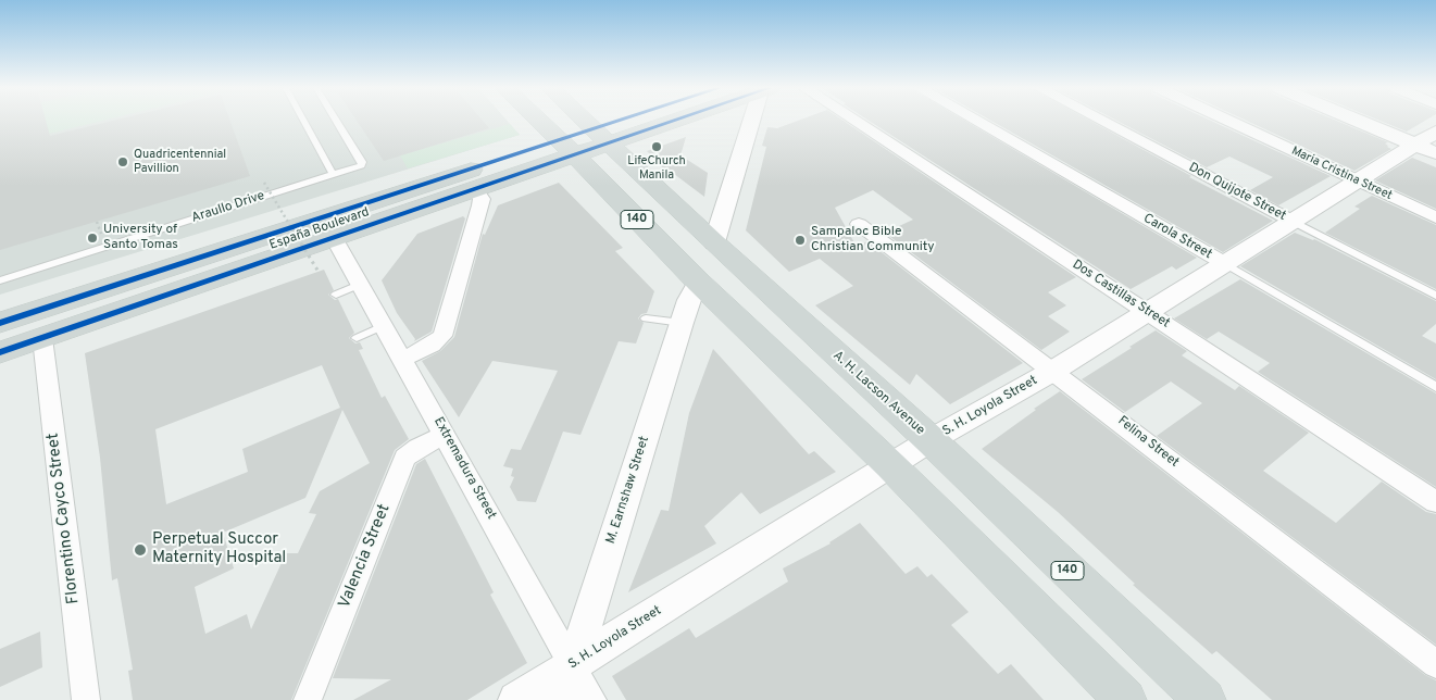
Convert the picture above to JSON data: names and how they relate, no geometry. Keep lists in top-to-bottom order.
{
  "streets": {
    "main road": ["140", "España Boulevard", "A. H. Lacson Avenue"],
    "street": [
      "Maria Cristina Street",
      "Don Quijote Street",
      "Carola Street",
      "Dos Castillas Street",
      "S. H. Loyola Street",
      "Felina Street",
      "Extremadura Street",
      "M. Earnshaw Street",
      "Florentino Cayco Street",
      "Valencia Street"
    ],
    "lane": ["Araullo Drive"]
  },
  "crossings": [
    ["Maria Cristina Street", "S. H. Loyola Street"],
    ["Don Quijote Street", "S. H. Loyola Street"],
    ["140", "España Boulevard"],
    ["140", "S. H. Loyola Street"],
    ["140", "M. Earnshaw Street"],
    ["España Boulevard", "A. H. Lacson Avenue"],
    ["España Boulevard", "Extremadura Street"],
    ["España Boulevard", "Florentino Cayco Street"],
    ["Carola Street", "S. H. Loyola Street"],
    ["Dos Castillas Street", "S. H. Loyola Street"],
    ["A. H. Lacson Avenue", "S. H. Loyola Street"],
    ["S. H. Loyola Street", "Felina Street"],
    ["S. H. Loyola Street", "Extremadura Street"],
    ["S. H. Loyola Street", "M. Earnshaw Street"],
    ["Extremadura Street", "M. Earnshaw Street"],
    ["Extremadura Street", "Valencia Street"]
  ],
  "places": [
    "LifeChurch Manila",
    "Quadricentennial Pavillion",
    "University of Santo Tomas",
    "Sampaloc Bible Christian Community",
    "Perpetual Succor Maternity Hospital"
  ]
}
